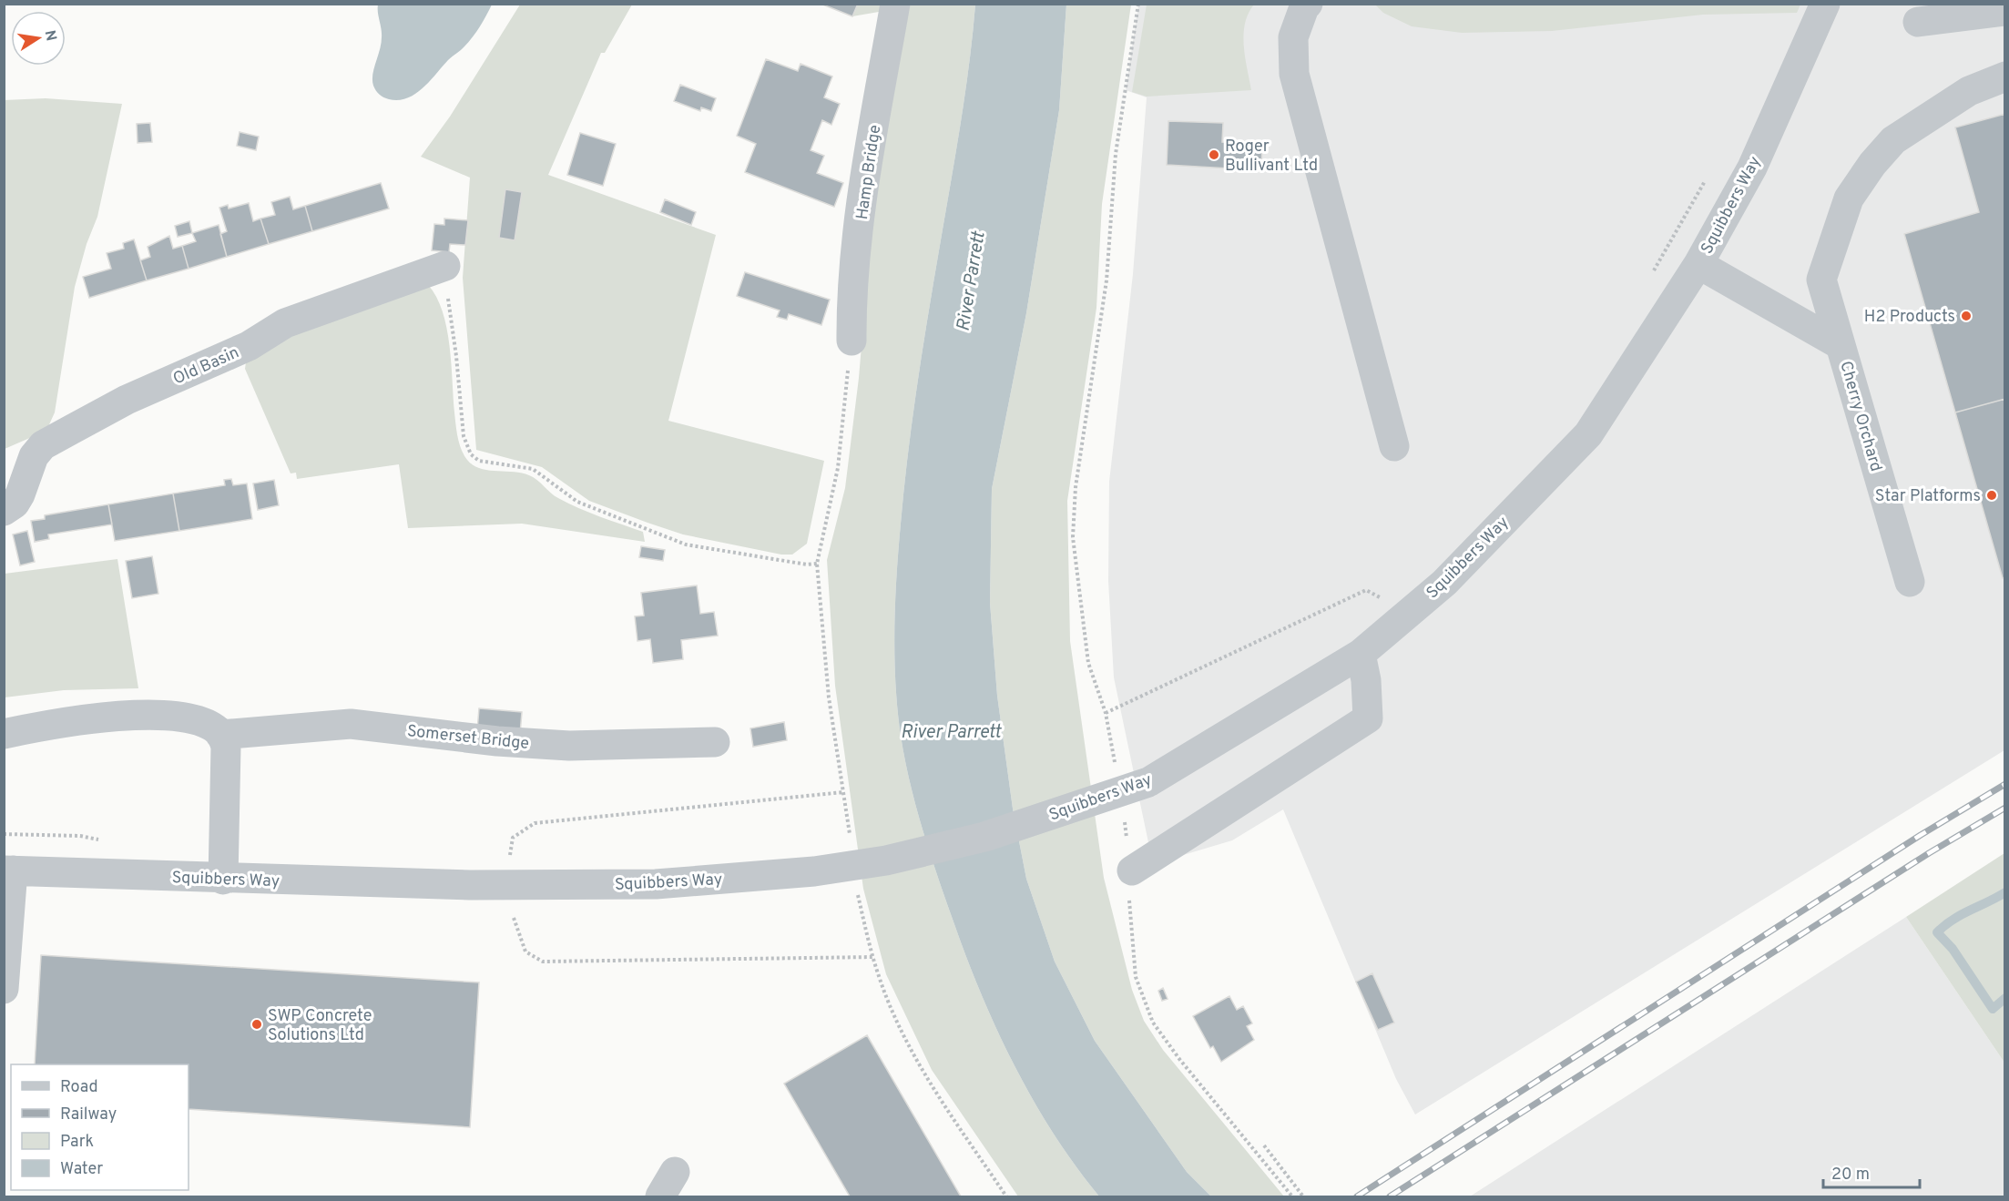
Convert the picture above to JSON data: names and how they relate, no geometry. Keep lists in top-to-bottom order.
{
  "streets": {
    "street": [
      "Hamp Bridge",
      "Squibbers Way",
      "Old Basin",
      "Cherry Orchard",
      "Somerset Bridge"
    ]
  },
  "crossings": [
    ["Squibbers Way", "Cherry Orchard"]
  ],
  "water": ["River Parrett"],
  "places": [
    "Roger Bullivant Ltd",
    "H2 Products",
    "Star Platforms",
    "SWP Concrete Solutions Ltd"
  ],
  "legend": [
    "Road",
    "Railway",
    "Park",
    "Water"
  ],
  "scale_bar": "20 m",
  "north": "right"
}
